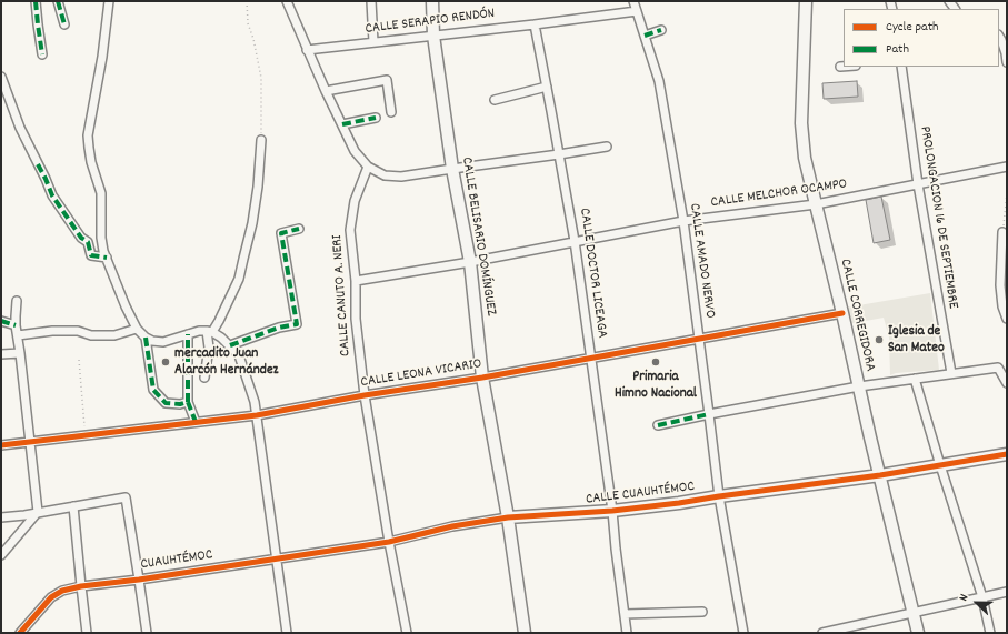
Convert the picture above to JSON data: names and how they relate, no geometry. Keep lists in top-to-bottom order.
{
  "streets": {
    "street": [
      "CALLE SERAPIO RENDÓN",
      "CALLE MELCHOR OCAMPO",
      "PROLONGACION 16 DE SEPTIEMBRE",
      "CALLE BELISARIO DOMÍNGUEZ",
      "CALLE AMADO NERVO",
      "CALLE DOCTOR LICEAGA",
      "CALLE CANUTO A. NERI",
      "CALLE CORREGIDORA",
      "CALLE LEONA VICARIO",
      "CALLE CUAUHTÉMOC",
      "CUAUHTÉMOC"
    ]
  },
  "crossings": [
    ["CALLE SERAPIO RENDÓN", "CALLE BELISARIO DOMÍNGUEZ"],
    ["CALLE SERAPIO RENDÓN", "CALLE AMADO NERVO"],
    ["CALLE SERAPIO RENDÓN", "CALLE DOCTOR LICEAGA"],
    ["CALLE MELCHOR OCAMPO", "PROLONGACION 16 DE SEPTIEMBRE"],
    ["CALLE MELCHOR OCAMPO", "CALLE BELISARIO DOMÍNGUEZ"],
    ["CALLE MELCHOR OCAMPO", "CALLE AMADO NERVO"],
    ["CALLE MELCHOR OCAMPO", "CALLE DOCTOR LICEAGA"],
    ["CALLE MELCHOR OCAMPO", "CALLE CANUTO A. NERI"],
    ["CALLE MELCHOR OCAMPO", "CALLE CORREGIDORA"],
    ["CALLE BELISARIO DOMÍNGUEZ", "CALLE LEONA VICARIO"],
    ["CALLE BELISARIO DOMÍNGUEZ", "CALLE CUAUHTÉMOC"],
    ["CALLE AMADO NERVO", "CALLE LEONA VICARIO"],
    ["CALLE AMADO NERVO", "CALLE CUAUHTÉMOC"],
    ["CALLE DOCTOR LICEAGA", "CALLE LEONA VICARIO"],
    ["CALLE DOCTOR LICEAGA", "CALLE CUAUHTÉMOC"],
    ["CALLE CANUTO A. NERI", "CALLE LEONA VICARIO"],
    ["CALLE CANUTO A. NERI", "CALLE CUAUHTÉMOC"],
    ["CALLE CORREGIDORA", "CALLE LEONA VICARIO"],
    ["CALLE CORREGIDORA", "CALLE CUAUHTÉMOC"],
    ["CALLE CUAUHTÉMOC", "CUAUHTÉMOC"]
  ],
  "places": ["Iglesia de San Mateo", "mercadito Juan Alarcón Hernández", "Primaria Himno Nacional"],
  "legend": ["Cycle path", "Path"],
  "north": "left"
}
